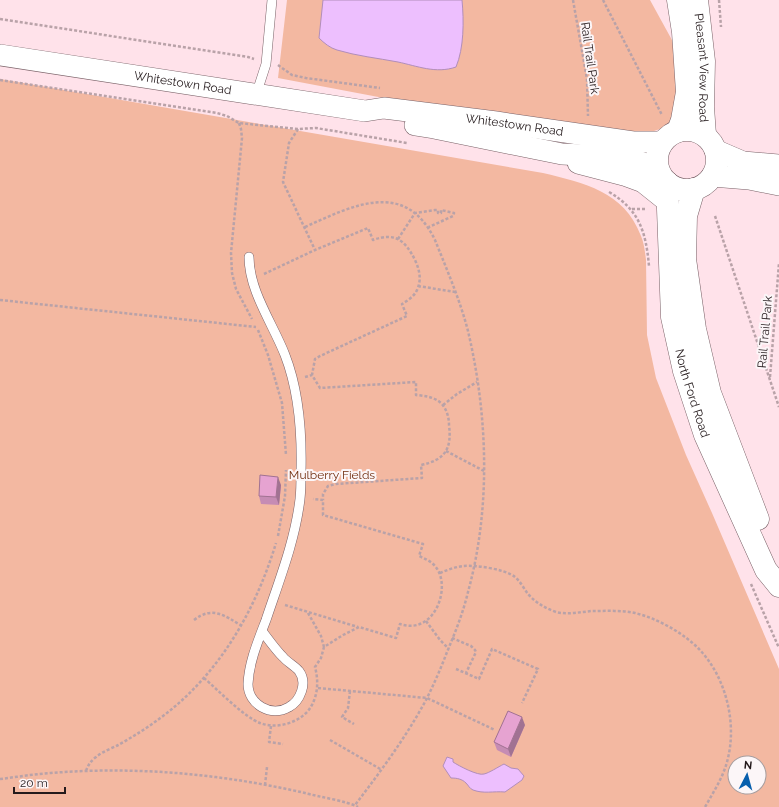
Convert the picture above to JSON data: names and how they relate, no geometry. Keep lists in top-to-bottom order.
{
  "streets": {
    "main road": ["Pleasant View Road", "North Ford Road"],
    "street": ["Whitestown Road"],
    "path": ["Rail Trail Park"]
  },
  "crossings": [
    ["Pleasant View Road", "Whitestown Road"],
    ["Pleasant View Road", "North Ford Road"],
    ["Whitestown Road", "North Ford Road"]
  ],
  "parks": ["Mulberry Fields"],
  "scale_bar": "20 m",
  "north": "top"
}
